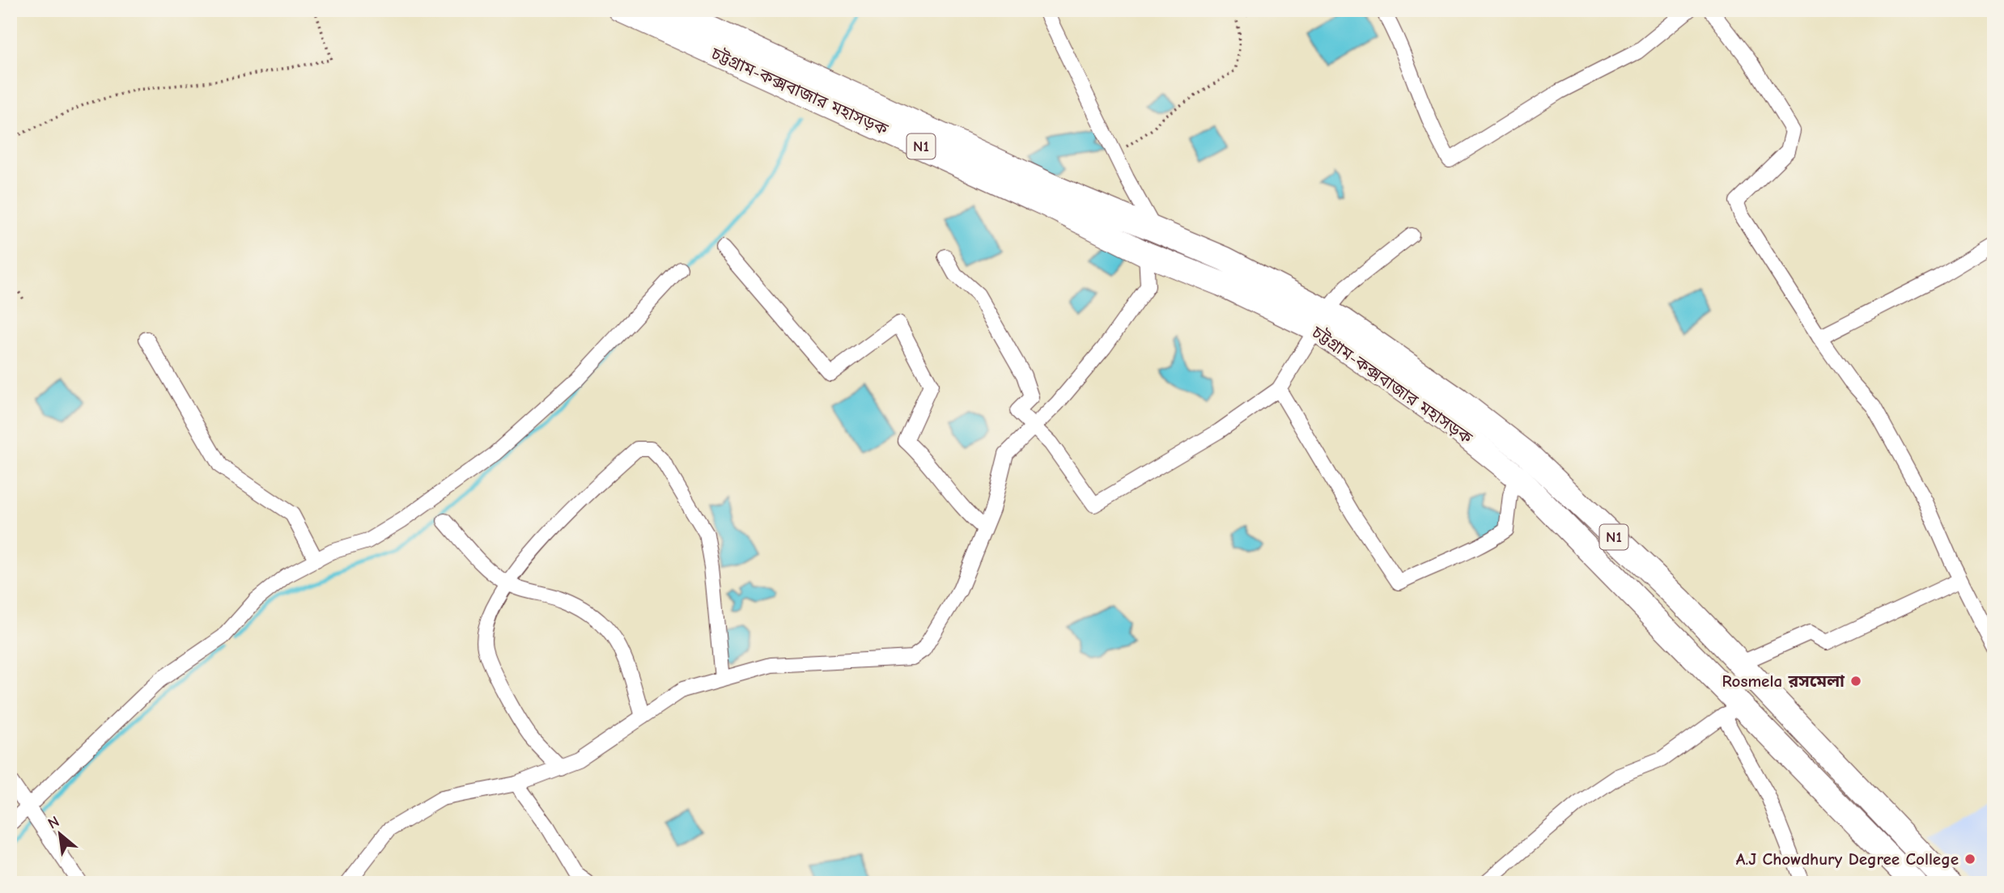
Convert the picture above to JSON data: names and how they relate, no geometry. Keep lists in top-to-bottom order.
{
  "streets": {
    "highway": ["চট্টগ্রাম-কক্সবাজার মহাসড়ক", "N1"]
  },
  "places": ["Rosmela রসমেলা", "A.J Chowdhury Degree College"],
  "north": "top left"
}
